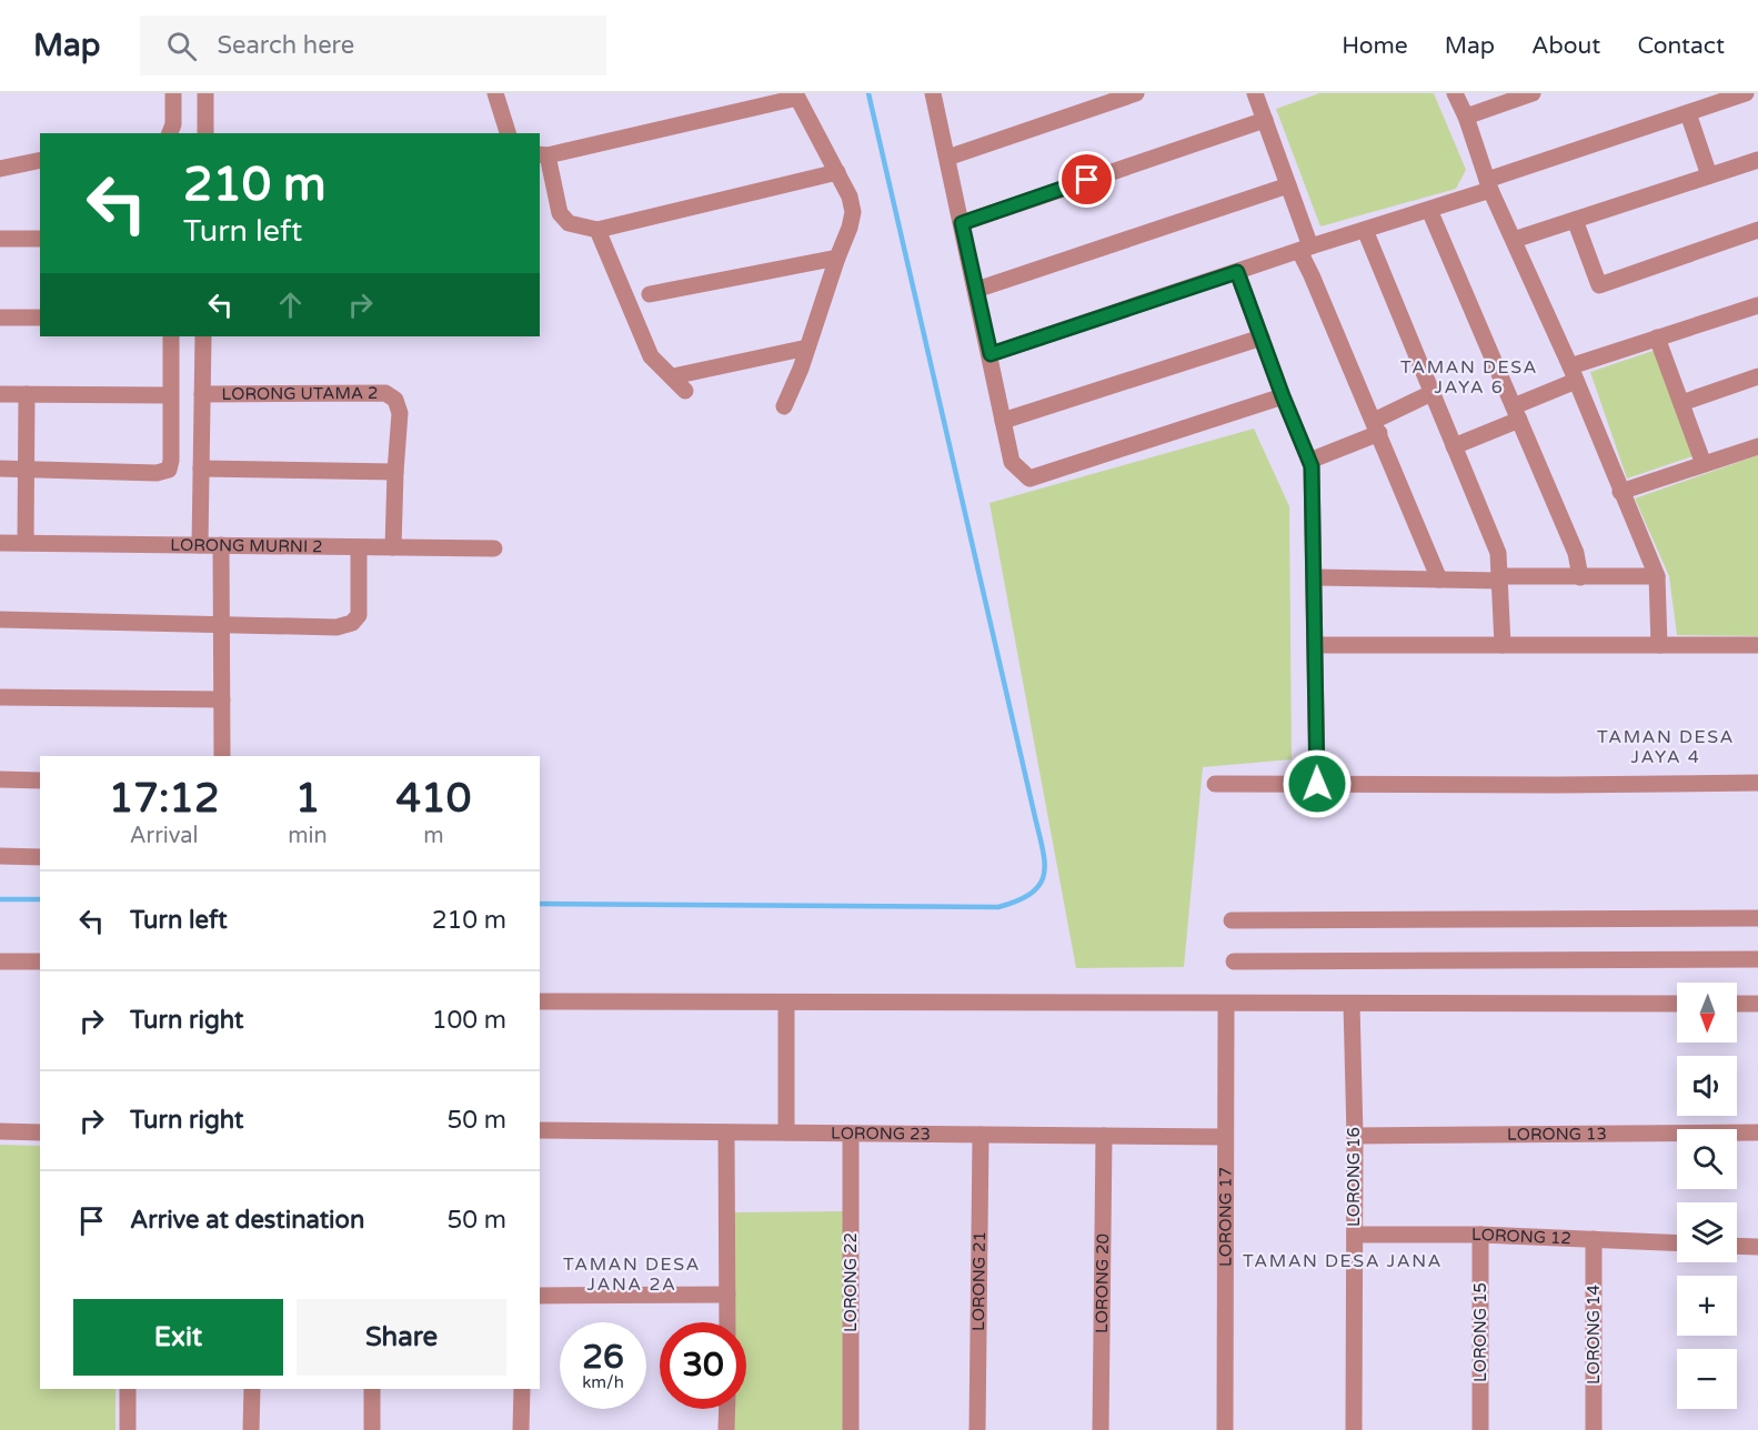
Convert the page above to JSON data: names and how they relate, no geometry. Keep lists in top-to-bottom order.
{
  "streets": {
    "street": [
      "LORONG UTAMA 2",
      "LORONG MURNI 2",
      "LORONG 23",
      "LORONG 13",
      "LORONG 16",
      "LORONG 17",
      "LORONG 12",
      "LORONG 22",
      "LORONG 21",
      "LORONG 20",
      "LORONG 15",
      "LORONG 14"
    ]
  },
  "crossings": [
    ["LORONG 23", "LORONG 17"],
    ["LORONG 23", "LORONG 22"],
    ["LORONG 23", "LORONG 21"],
    ["LORONG 23", "LORONG 20"],
    ["LORONG 13", "LORONG 16"],
    ["LORONG 16", "LORONG 12"],
    ["LORONG 12", "LORONG 15"],
    ["LORONG 12", "LORONG 14"]
  ],
  "districts": [
    "TAMAN DESA JAYA 6",
    "TAMAN DESA JAYA 4",
    "TAMAN DESA JANA",
    "TAMAN DESA JANA 2A"
  ],
  "north": "bottom",
  "page": {
    "header": "Map",
    "search": "Search here",
    "nav": [
      "Home",
      "Map",
      "About",
      "Contact"
    ],
    "turn": ["210 m", "Turn left"],
    "eta": [
      "17:12",
      "Arrival",
      "1",
      "min",
      "410",
      "m"
    ],
    "list": [
      {
        "name": "Turn left",
        "value": "210 m"
      },
      {
        "name": "Turn right",
        "value": "100 m"
      },
      {
        "name": "Turn right",
        "value": "50 m"
      },
      {
        "name": "Arrive at destination",
        "value": "50 m"
      }
    ],
    "map_buttons": ["+", "−"],
    "buttons": ["Exit", "Share"],
    "speed": "26 km/h",
    "limit": "30"
  }
}
